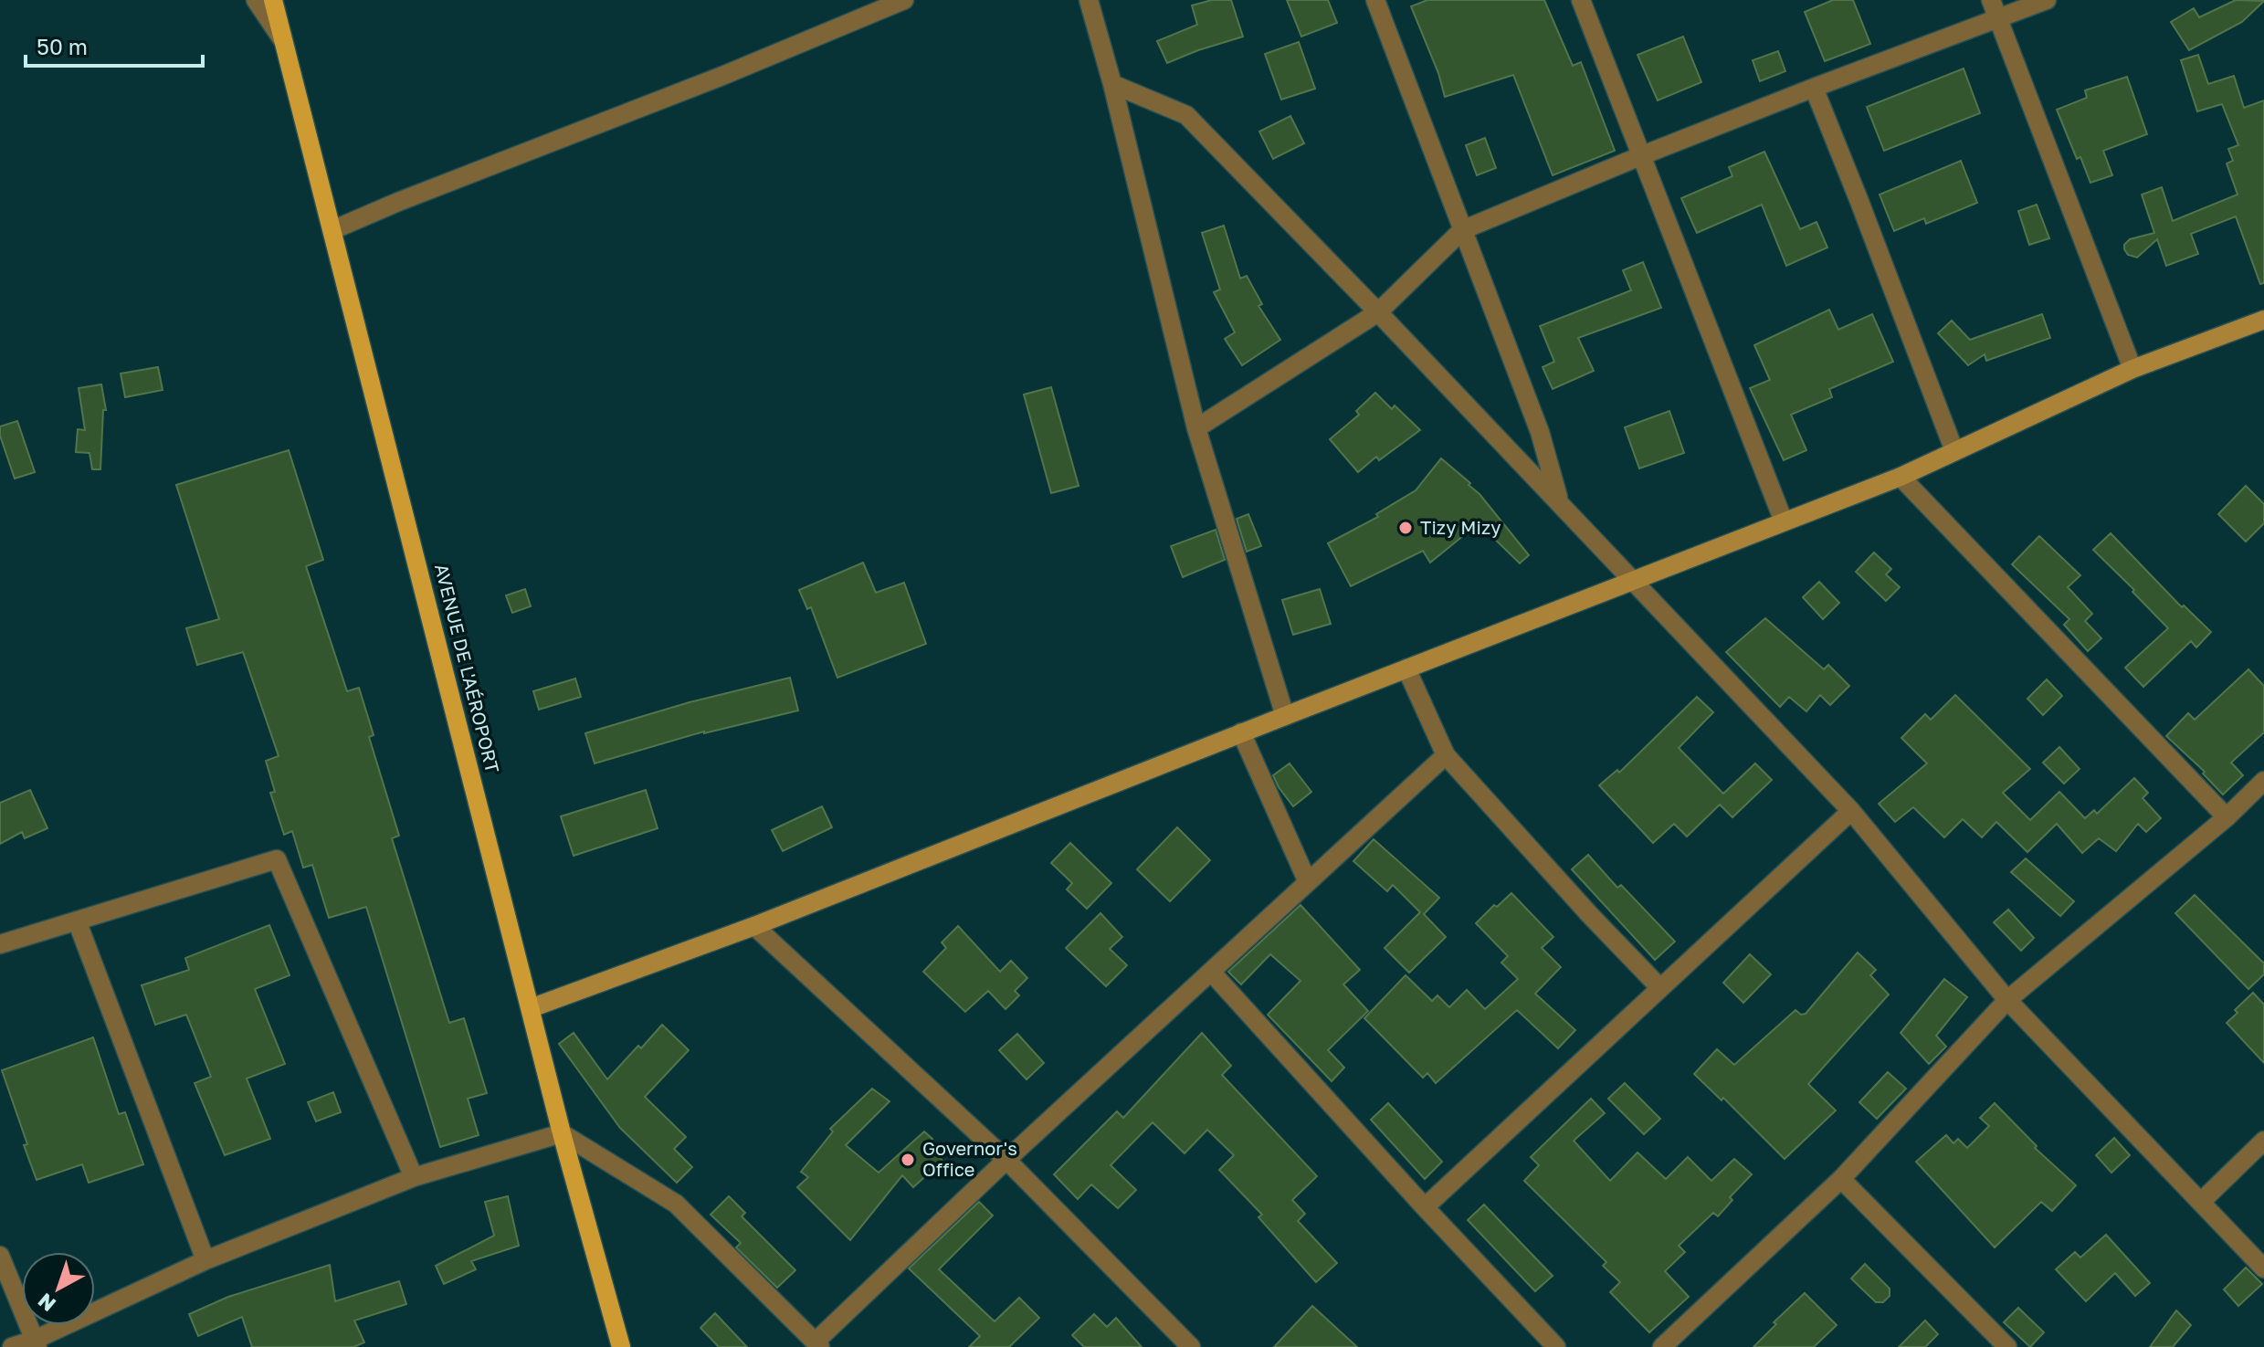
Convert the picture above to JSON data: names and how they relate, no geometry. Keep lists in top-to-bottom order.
{
  "streets": {
    "main road": ["AVENUE DE L'AÉROPORT"]
  },
  "places": ["Tizy Mizy", "Governor's Office"],
  "scale_bar": "50 m",
  "north": "bottom left"
}
